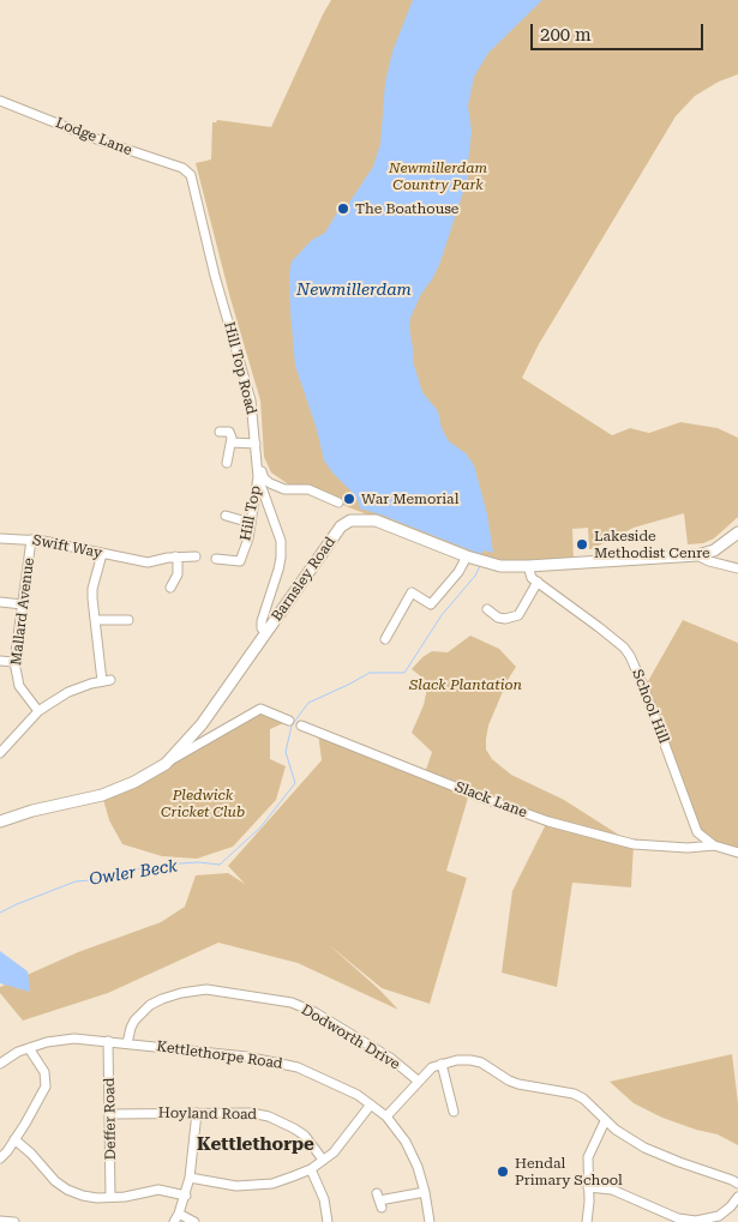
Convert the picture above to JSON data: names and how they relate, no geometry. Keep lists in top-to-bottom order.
{
  "streets": {
    "main road": ["Barnsley Road"],
    "street": [
      "Lodge Lane",
      "Hill Top Road",
      "Hill Top",
      "Swift Way",
      "Mallard Avenue",
      "School Hill",
      "Slack Lane",
      "Dodworth Drive",
      "Kettlethorpe Road",
      "Hoyland Road",
      "Deffer Road"
    ]
  },
  "crossings": [
    ["Lodge Lane", "Hill Top Road"],
    ["Hill Top Road", "Hill Top"],
    ["Hill Top Road", "Barnsley Road"],
    ["Swift Way", "Mallard Avenue"],
    ["Barnsley Road", "School Hill"],
    ["Dodworth Drive", "Kettlethorpe Road"],
    ["Kettlethorpe Road", "Deffer Road"],
    ["Hoyland Road", "Deffer Road"]
  ],
  "districts": ["Kettlethorpe"],
  "water": ["Newmillerdam", "Owler Beck"],
  "parks": ["Newmillerdam Country Park", "Slack Plantation", "Pledwick Cricket Club"],
  "places": [
    "The Boathouse",
    "War Memorial",
    "Lakeside Methodist Cenre",
    "Hendal Primary School"
  ],
  "scale_bar": "200 m"
}
